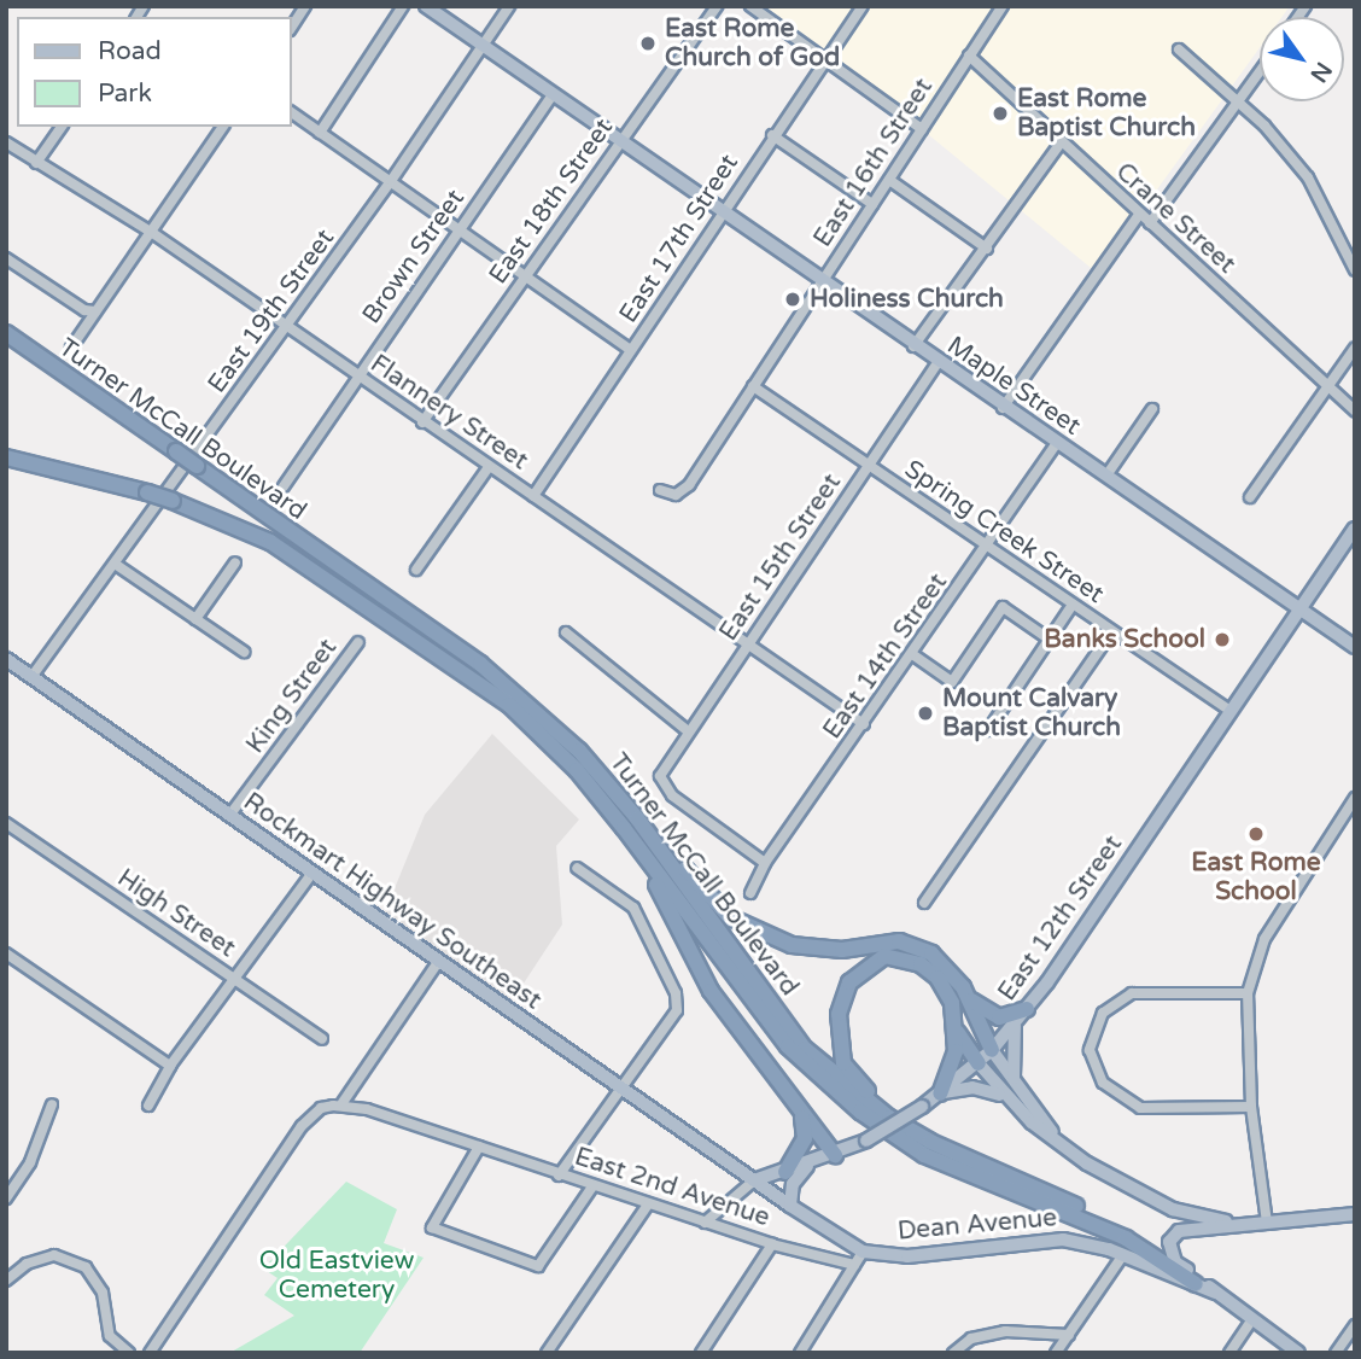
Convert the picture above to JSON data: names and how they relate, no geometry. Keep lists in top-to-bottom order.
{
  "streets": {
    "highway": ["Turner McCall Boulevard"],
    "main road": [
      "Maple Street",
      "Rockmart Highway Southeast",
      "East 12th Street",
      "Dean Avenue"
    ],
    "street": [
      "East 16th Street",
      "East 18th Street",
      "Crane Street",
      "East 17th Street",
      "Brown Street",
      "East 19th Street",
      "Flannery Street",
      "Spring Creek Street",
      "East 15th Street",
      "East 14th Street",
      "King Street",
      "High Street",
      "East 2nd Avenue"
    ]
  },
  "crossings": [
    ["East 16th Street", "Crane Street"],
    ["East 16th Street", "Maple Street"],
    ["East 16th Street", "Spring Creek Street"],
    ["East 18th Street", "Maple Street"],
    ["East 18th Street", "Flannery Street"],
    ["East 17th Street", "Maple Street"],
    ["East 17th Street", "Flannery Street"],
    ["Brown Street", "Maple Street"],
    ["Brown Street", "Flannery Street"],
    ["East 19th Street", "Maple Street"],
    ["East 19th Street", "Flannery Street"],
    ["East 19th Street", "Rockmart Highway Southeast"],
    ["Maple Street", "East 15th Street"],
    ["Maple Street", "East 14th Street"],
    ["Maple Street", "East 12th Street"],
    ["Flannery Street", "East 15th Street"],
    ["Flannery Street", "East 14th Street"],
    ["Turner McCall Boulevard", "Dean Avenue"],
    ["Spring Creek Street", "East 15th Street"],
    ["Spring Creek Street", "East 14th Street"],
    ["Spring Creek Street", "East 12th Street"],
    ["East 15th Street", "East 14th Street"],
    ["King Street", "Rockmart Highway Southeast"],
    ["Rockmart Highway Southeast", "East 12th Street"],
    ["Rockmart Highway Southeast", "Dean Avenue"],
    ["East 12th Street", "East 2nd Avenue"],
    ["East 12th Street", "Dean Avenue"]
  ],
  "parks": ["Old Eastview Cemetery"],
  "places": [
    "East Rome Church of God",
    "East Rome Baptist Church",
    "Holiness Church",
    "Banks School",
    "Mount Calvary Baptist Church",
    "East Rome School"
  ],
  "legend": ["Road", "Park"],
  "north": "bottom right"
}
